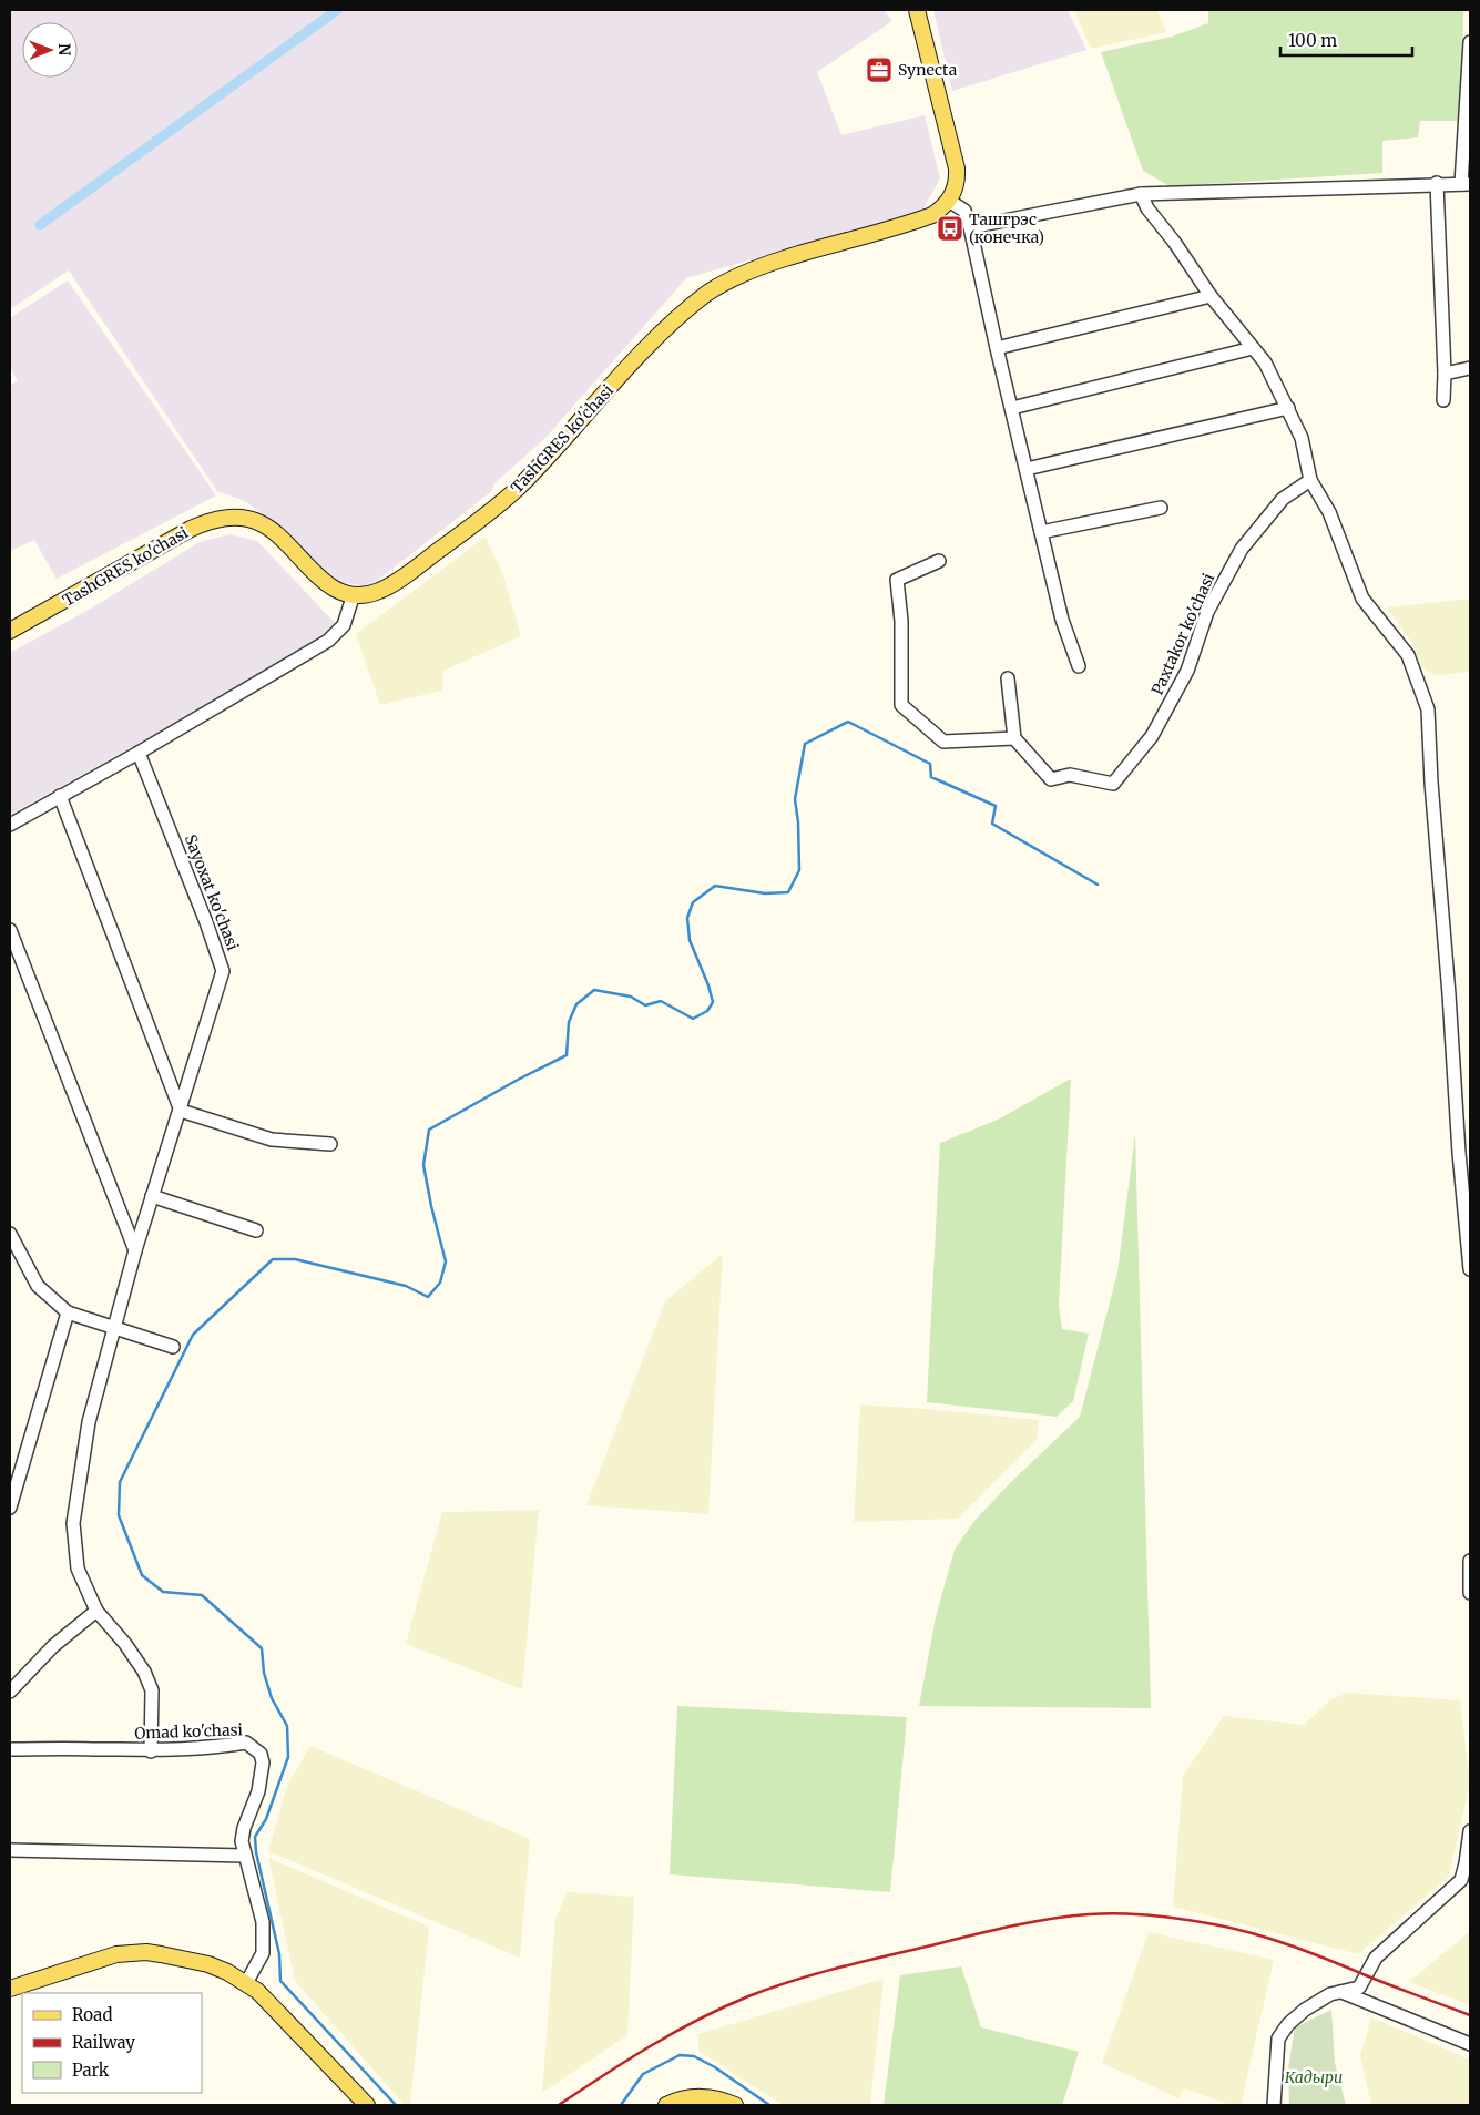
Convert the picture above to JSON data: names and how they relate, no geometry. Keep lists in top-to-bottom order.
{
  "streets": {
    "main road": ["TashGRES ko'chasi"],
    "street": ["Paxtakor ko'chasi", "Sayoxat ko'chasi", "Omad ko'chasi"]
  },
  "crossings": [
    ["Sayoxat ko'chasi", "Omad ko'chasi"]
  ],
  "parks": ["Кадыри"],
  "places": {
    "office": ["Synecta"],
    "bus stop": ["Ташгрэс (конечка)"]
  },
  "legend": ["Road", "Railway", "Park"],
  "scale_bar": "100 m",
  "north": "right"
}
